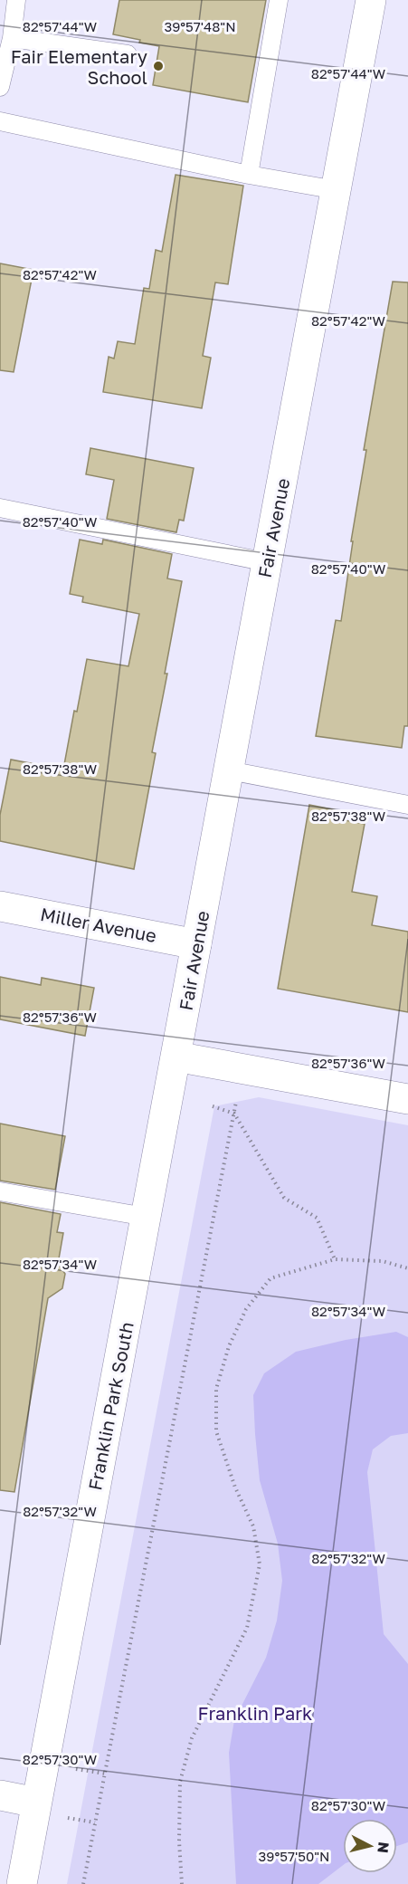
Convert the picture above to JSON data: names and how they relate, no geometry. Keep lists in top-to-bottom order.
{
  "streets": {
    "street": ["Fair Avenue", "Miller Avenue", "Franklin Park South"]
  },
  "crossings": [
    ["Fair Avenue", "Miller Avenue"],
    ["Fair Avenue", "Franklin Park South"]
  ],
  "parks": ["Franklin Park"],
  "places": ["Fair Elementary School"],
  "north": "right",
  "coordinates": [
    "39°57'48\"N",
    "82°57'44\"W",
    "82°57'42\"W",
    "82°57'40\"W",
    "82°57'38\"W",
    "82°57'36\"W",
    "82°57'34\"W",
    "82°57'32\"W",
    "82°57'30\"W",
    "39°57'50\"N"
  ]
}
